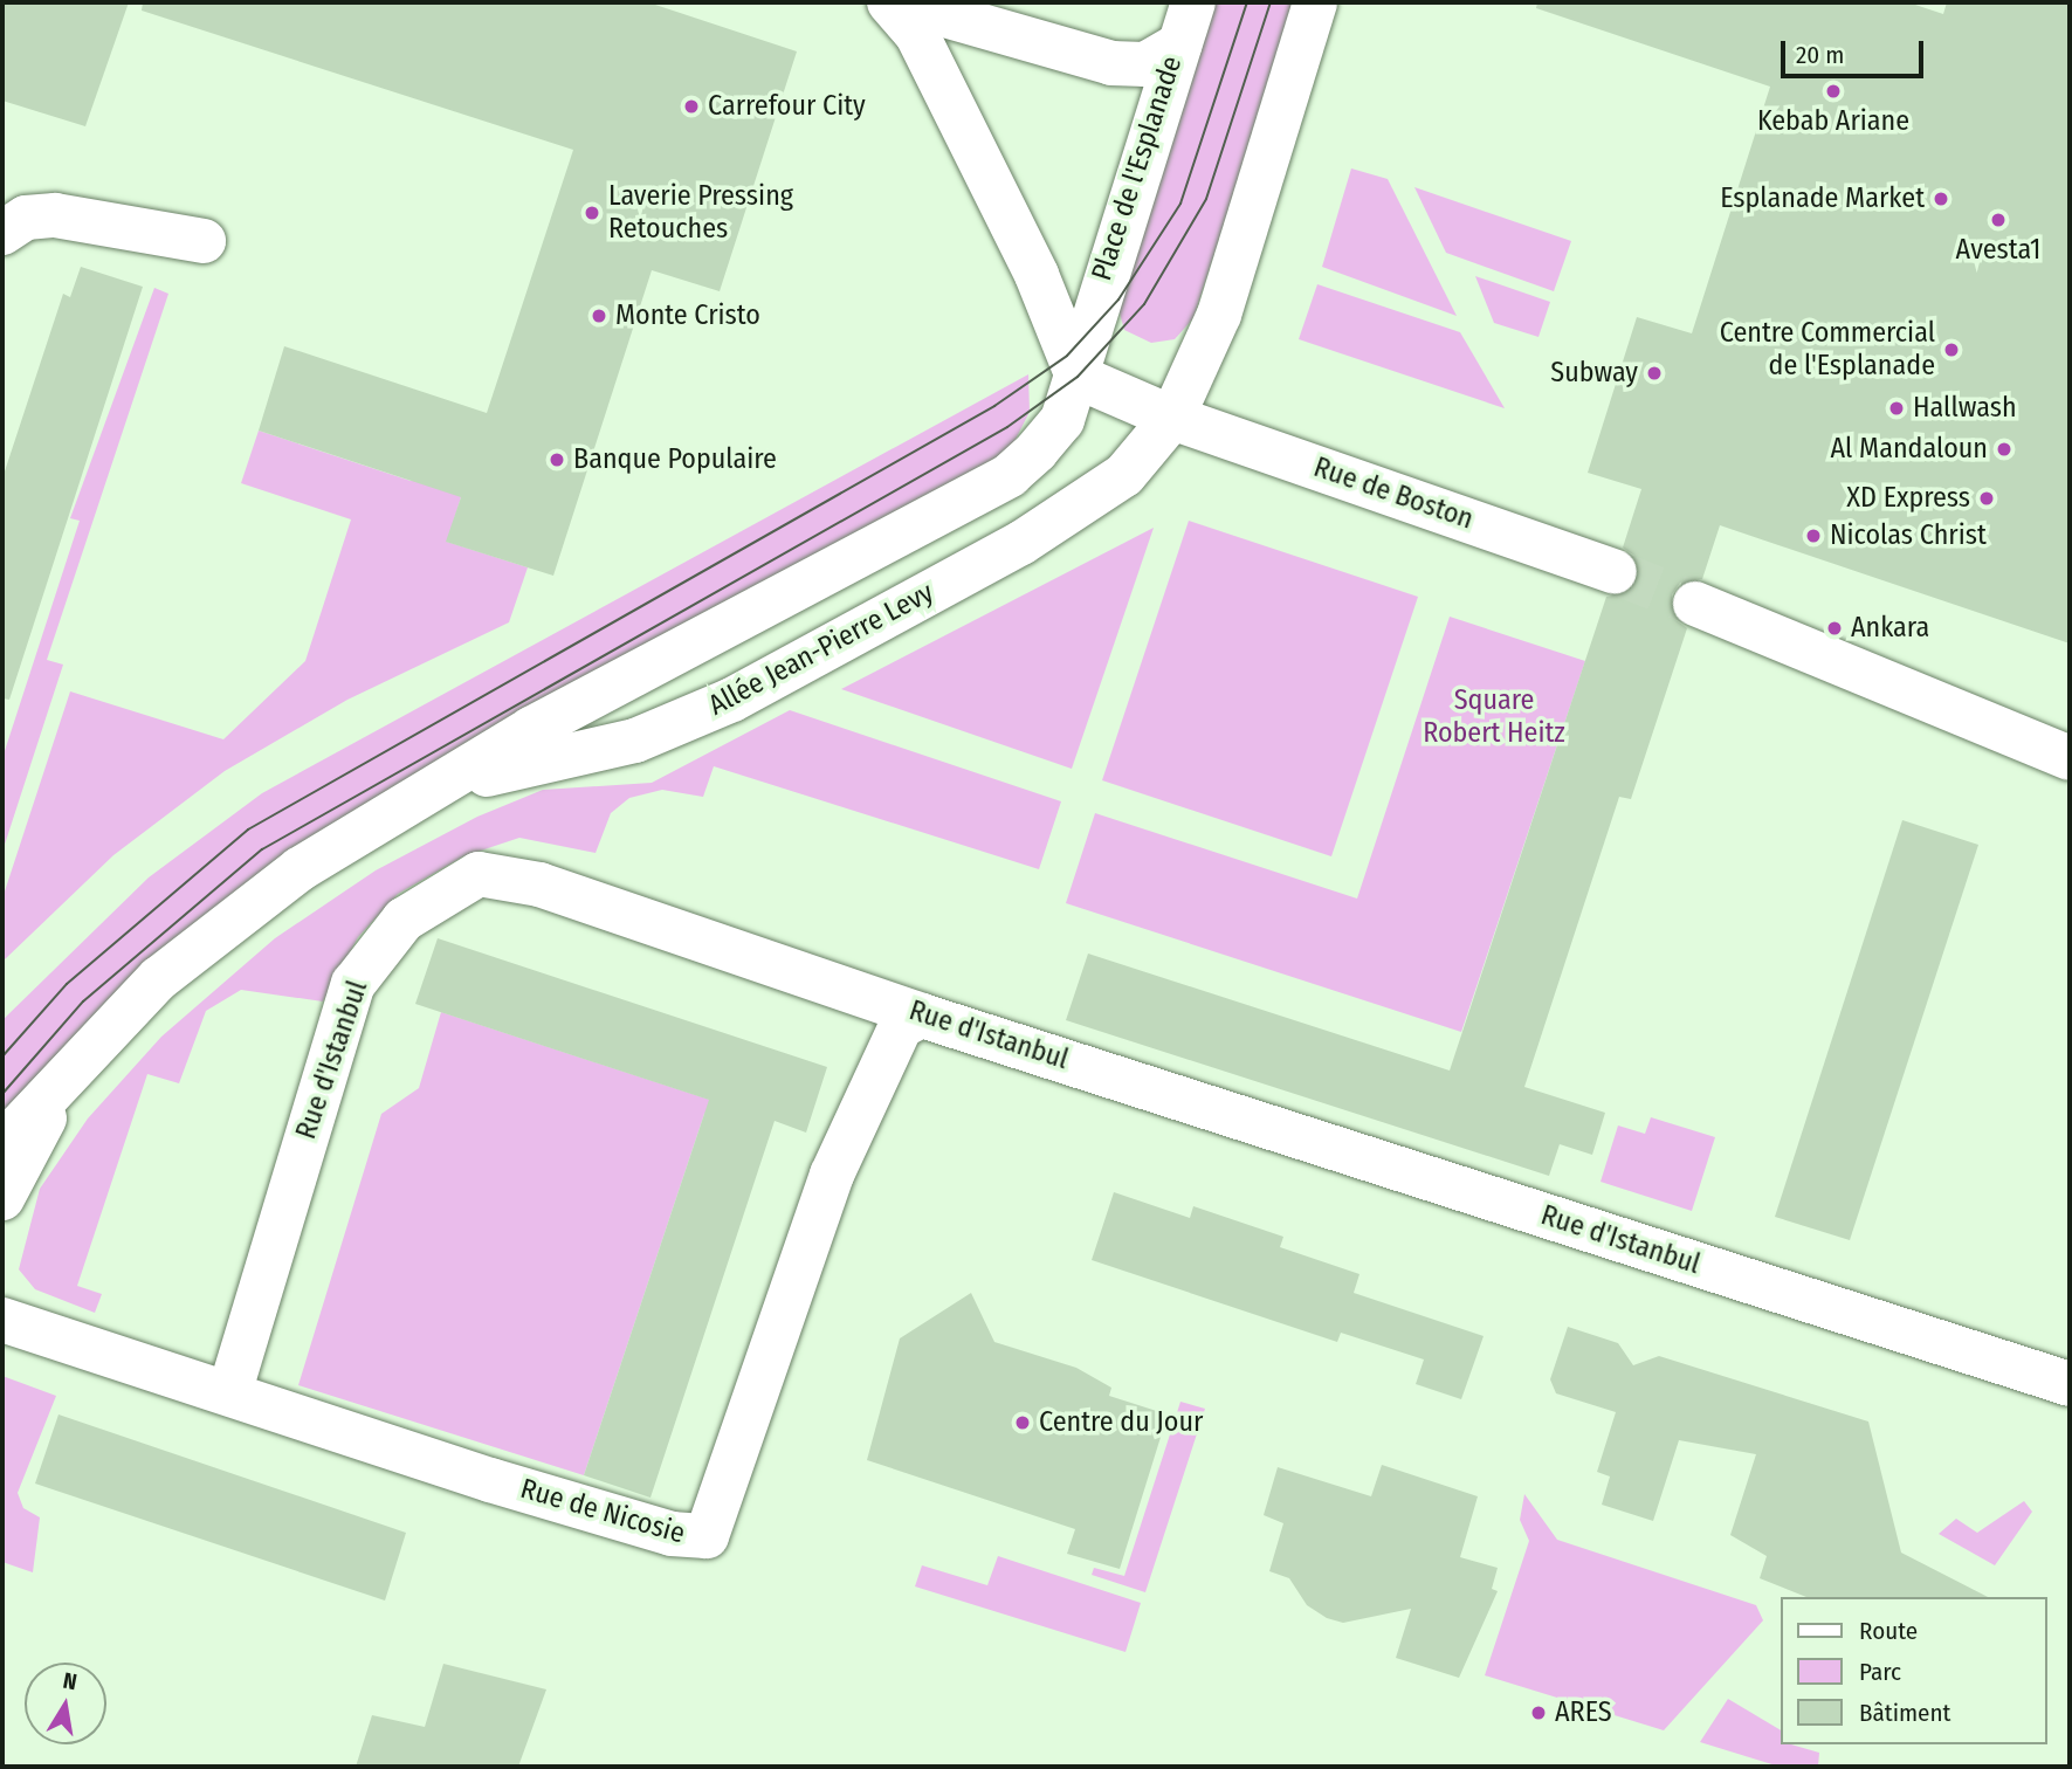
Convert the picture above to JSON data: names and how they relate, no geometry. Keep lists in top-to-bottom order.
{
  "streets": {
    "street": [
      "Place de l'Esplanade",
      "Rue de Boston",
      "Allée Jean-Pierre Levy",
      "Rue d'Istanbul",
      "Rue de Nicosie"
    ]
  },
  "crossings": [
    ["Place de l'Esplanade", "Allée Jean-Pierre Levy"],
    ["Rue de Boston", "Allée Jean-Pierre Levy"],
    ["Rue d'Istanbul", "Rue de Nicosie"]
  ],
  "parks": ["Square Robert Heitz"],
  "places": [
    "Kebab Ariane",
    "Carrefour City",
    "Esplanade Market",
    "Laverie Pressing Retouches",
    "Avesta1",
    "Monte Cristo",
    "Centre Commercial de l'Esplanade",
    "Subway",
    "Hallwash",
    "Al Mandaloun",
    "Banque Populaire",
    "XD Express",
    "Nicolas Christ",
    "Ankara",
    "Centre du Jour",
    "ARES"
  ],
  "legend": ["Route", "Parc", "Bâtiment"],
  "scale_bar": "20 m",
  "north": "top"
}
